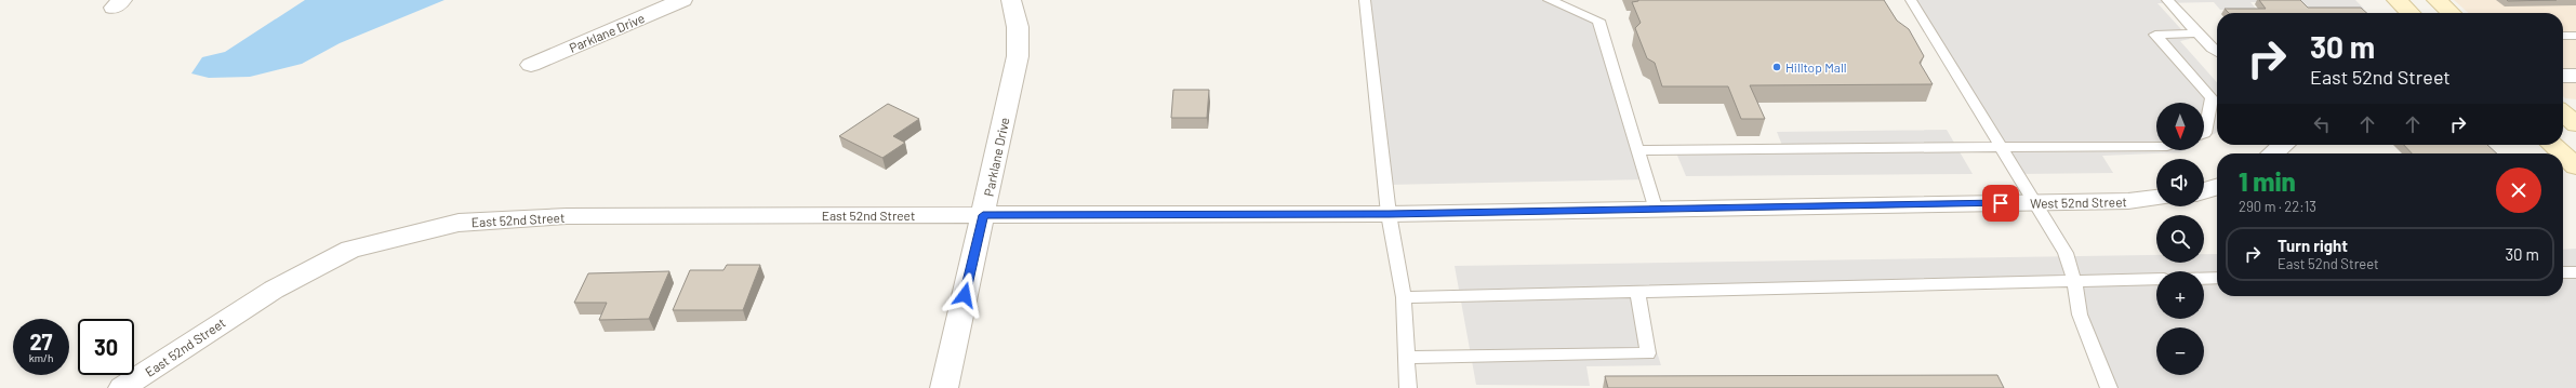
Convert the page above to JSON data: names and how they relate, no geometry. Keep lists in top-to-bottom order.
{
  "streets": {
    "street": ["Parklane Drive", "West 52nd Street", "East 52nd Street"]
  },
  "crossings": [
    ["Parklane Drive", "East 52nd Street"],
    ["West 52nd Street", "East 52nd Street"]
  ],
  "places": ["Hilltop Mall"],
  "north": "bottom",
  "page": {
    "turn": ["30 m", "East 52nd Street"],
    "map_buttons": ["+", "−"],
    "heading": ["1 min", "290 m · 22:13"],
    "list": [
      {
        "name": "Turn right",
        "note": "East 52nd Street",
        "value": "30 m"
      }
    ],
    "speed": "27 km/h",
    "limit": "30"
  }
}
